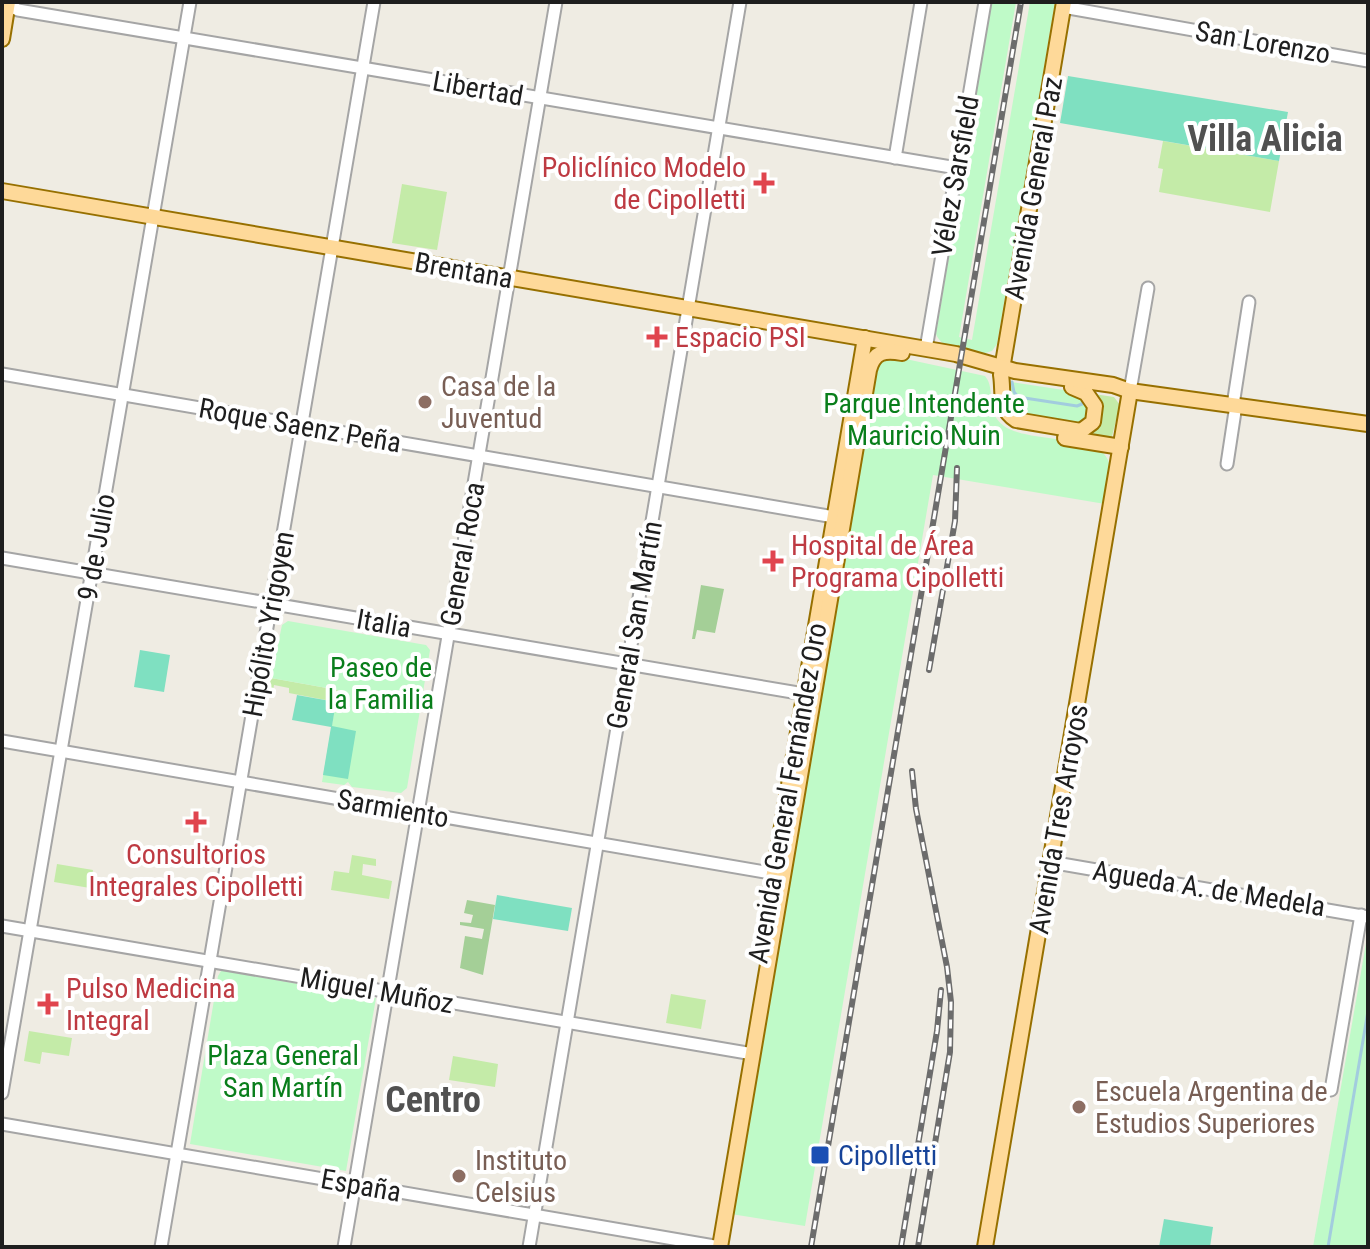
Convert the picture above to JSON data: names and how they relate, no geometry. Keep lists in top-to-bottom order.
{
  "streets": {
    "main road": [
      "Avenida General Paz",
      "Brentana",
      "Avenida General Fernández Oro",
      "Avenida Tres Arroyos"
    ],
    "street": [
      "San Lorenzo",
      "Libertad",
      "Vélez Sarsfield",
      "Roque Saenz Peña",
      "9 de Julio",
      "General Roca",
      "Italia",
      "Hipólito Yrigoyen",
      "General San Martín",
      "Sarmiento",
      "Agueda A. de Medela",
      "Miguel Muñoz",
      "España"
    ]
  },
  "crossings": [
    ["San Lorenzo", "Avenida General Paz"],
    ["Libertad", "Vélez Sarsfield"],
    ["Libertad", "9 de Julio"],
    ["Libertad", "General Roca"],
    ["Libertad", "Hipólito Yrigoyen"],
    ["Libertad", "General San Martín"],
    ["Vélez Sarsfield", "Brentana"],
    ["Avenida General Paz", "Brentana"],
    ["Avenida General Paz", "Avenida General Fernández Oro"],
    ["Avenida General Paz", "Avenida Tres Arroyos"],
    ["Brentana", "9 de Julio"],
    ["Brentana", "General Roca"],
    ["Brentana", "Hipólito Yrigoyen"],
    ["Brentana", "General San Martín"],
    ["Brentana", "Avenida General Fernández Oro"],
    ["Roque Saenz Peña", "9 de Julio"],
    ["Roque Saenz Peña", "General Roca"],
    ["Roque Saenz Peña", "Hipólito Yrigoyen"],
    ["Roque Saenz Peña", "General San Martín"],
    ["Roque Saenz Peña", "Avenida General Fernández Oro"],
    ["9 de Julio", "Italia"],
    ["9 de Julio", "Sarmiento"],
    ["9 de Julio", "Miguel Muñoz"],
    ["General Roca", "Italia"],
    ["General Roca", "Sarmiento"],
    ["General Roca", "Miguel Muñoz"],
    ["General Roca", "España"],
    ["Italia", "Hipólito Yrigoyen"],
    ["Italia", "General San Martín"],
    ["Italia", "Avenida General Fernández Oro"],
    ["Hipólito Yrigoyen", "Sarmiento"],
    ["Hipólito Yrigoyen", "Miguel Muñoz"],
    ["Hipólito Yrigoyen", "España"],
    ["General San Martín", "Sarmiento"],
    ["General San Martín", "Miguel Muñoz"],
    ["General San Martín", "España"],
    ["Avenida General Fernández Oro", "Sarmiento"],
    ["Avenida General Fernández Oro", "Miguel Muñoz"],
    ["Avenida General Fernández Oro", "España"],
    ["Avenida Tres Arroyos", "Agueda A. de Medela"]
  ],
  "districts": ["Villa Alicia", "Centro"],
  "parks": ["Parque Intendente Mauricio Nuin", "Paseo de la Familia", "Plaza General San Martín"],
  "places": {
    "health": [
      "Policlínico Modelo de Cipolletti",
      "Espacio PSI",
      "Hospital de Área Programa Cipolletti",
      "Consultorios Integrales Cipolletti",
      "Pulso Medicina Integral"
    ],
    "other": ["Casa de la Juventud", "Escuela Argentina de Estudios Superiores", "Instituto Celsius"],
    "transit": ["Cipolletti"]
  }
}
